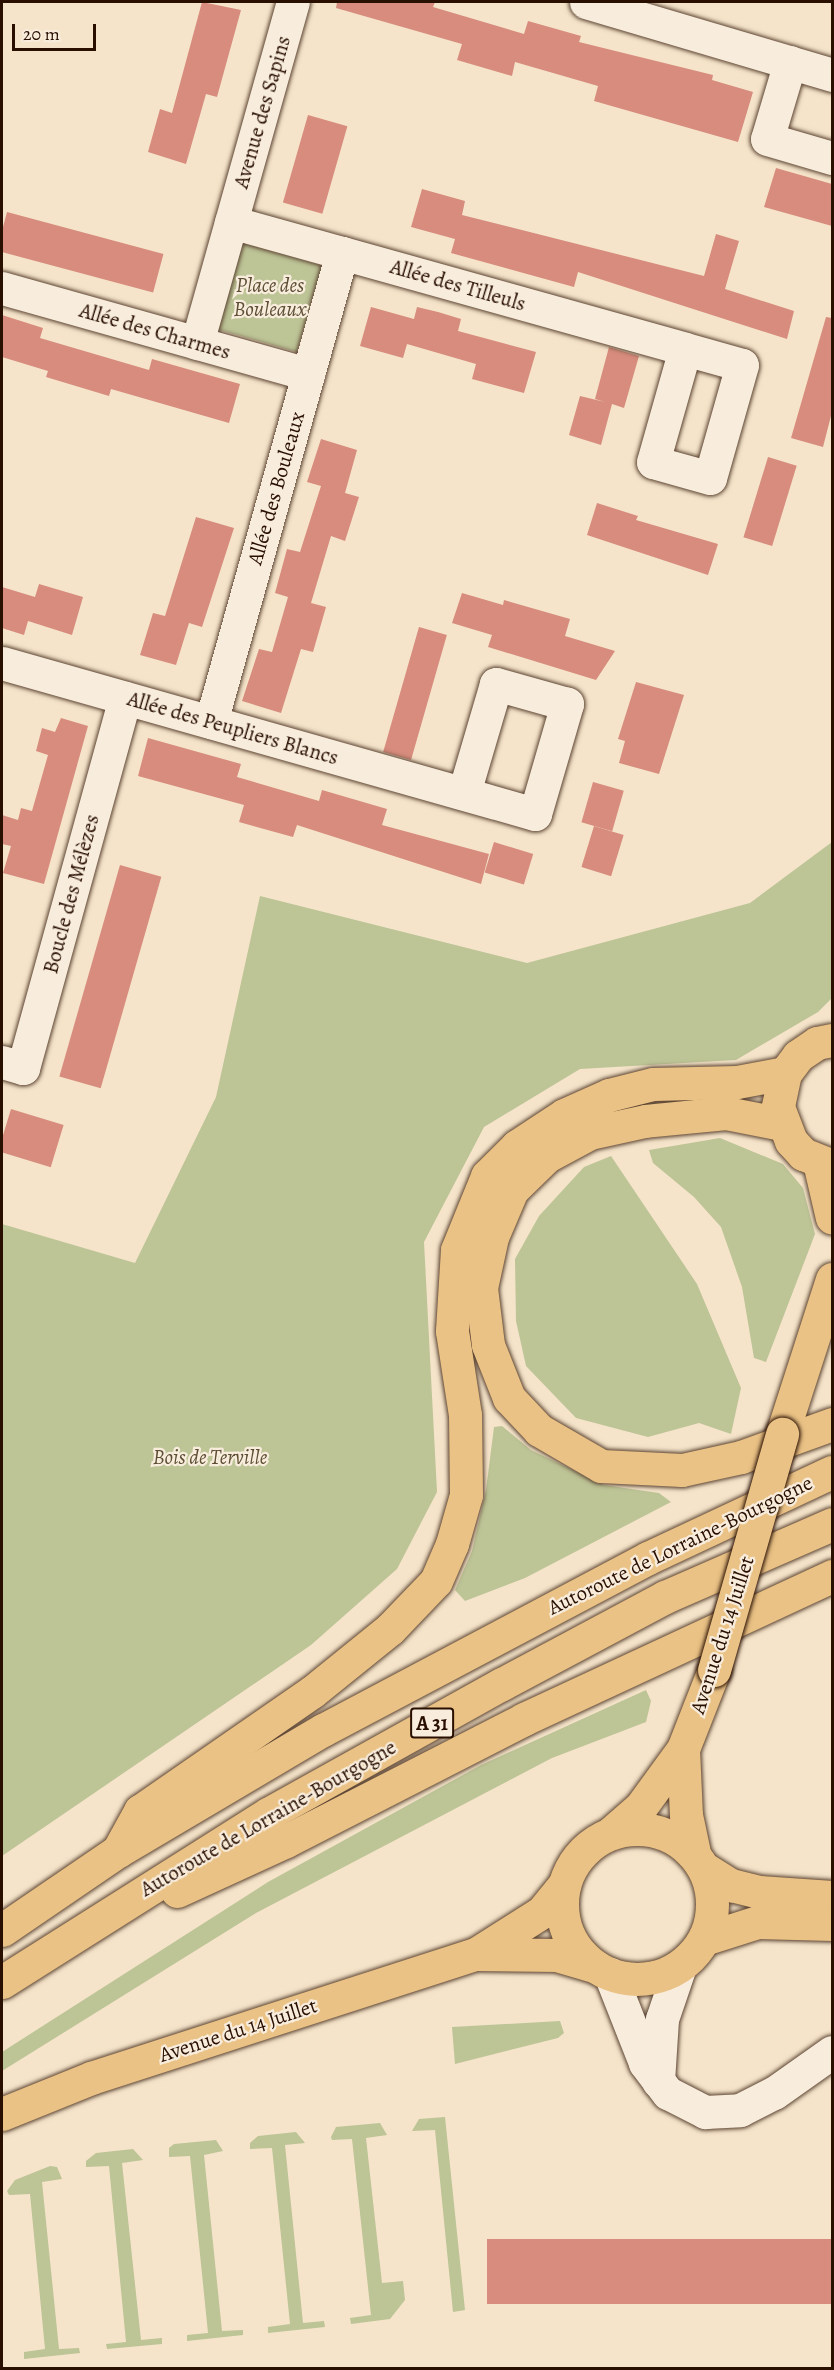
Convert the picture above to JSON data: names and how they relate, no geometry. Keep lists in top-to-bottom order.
{
  "streets": {
    "main road": ["Autoroute de Lorraine-Bourgogne", "Avenue du 14 Juillet", "A 31"],
    "street": [
      "Avenue des Sapins",
      "Allée des Tilleuls",
      "Allée des Charmes",
      "Allée des Bouleaux",
      "Allée des Peupliers Blancs",
      "Boucle des Mélèzes"
    ]
  },
  "crossings": [
    ["Avenue des Sapins", "Allée des Tilleuls"],
    ["Allée des Tilleuls", "Allée des Bouleaux"],
    ["Allée des Charmes", "Allée des Bouleaux"],
    ["Allée des Bouleaux", "Allée des Peupliers Blancs"],
    ["Allée des Peupliers Blancs", "Boucle des Mélèzes"]
  ],
  "parks": ["Place des Bouleaux", "Bois de Terville"],
  "scale_bar": "20 m"
}
